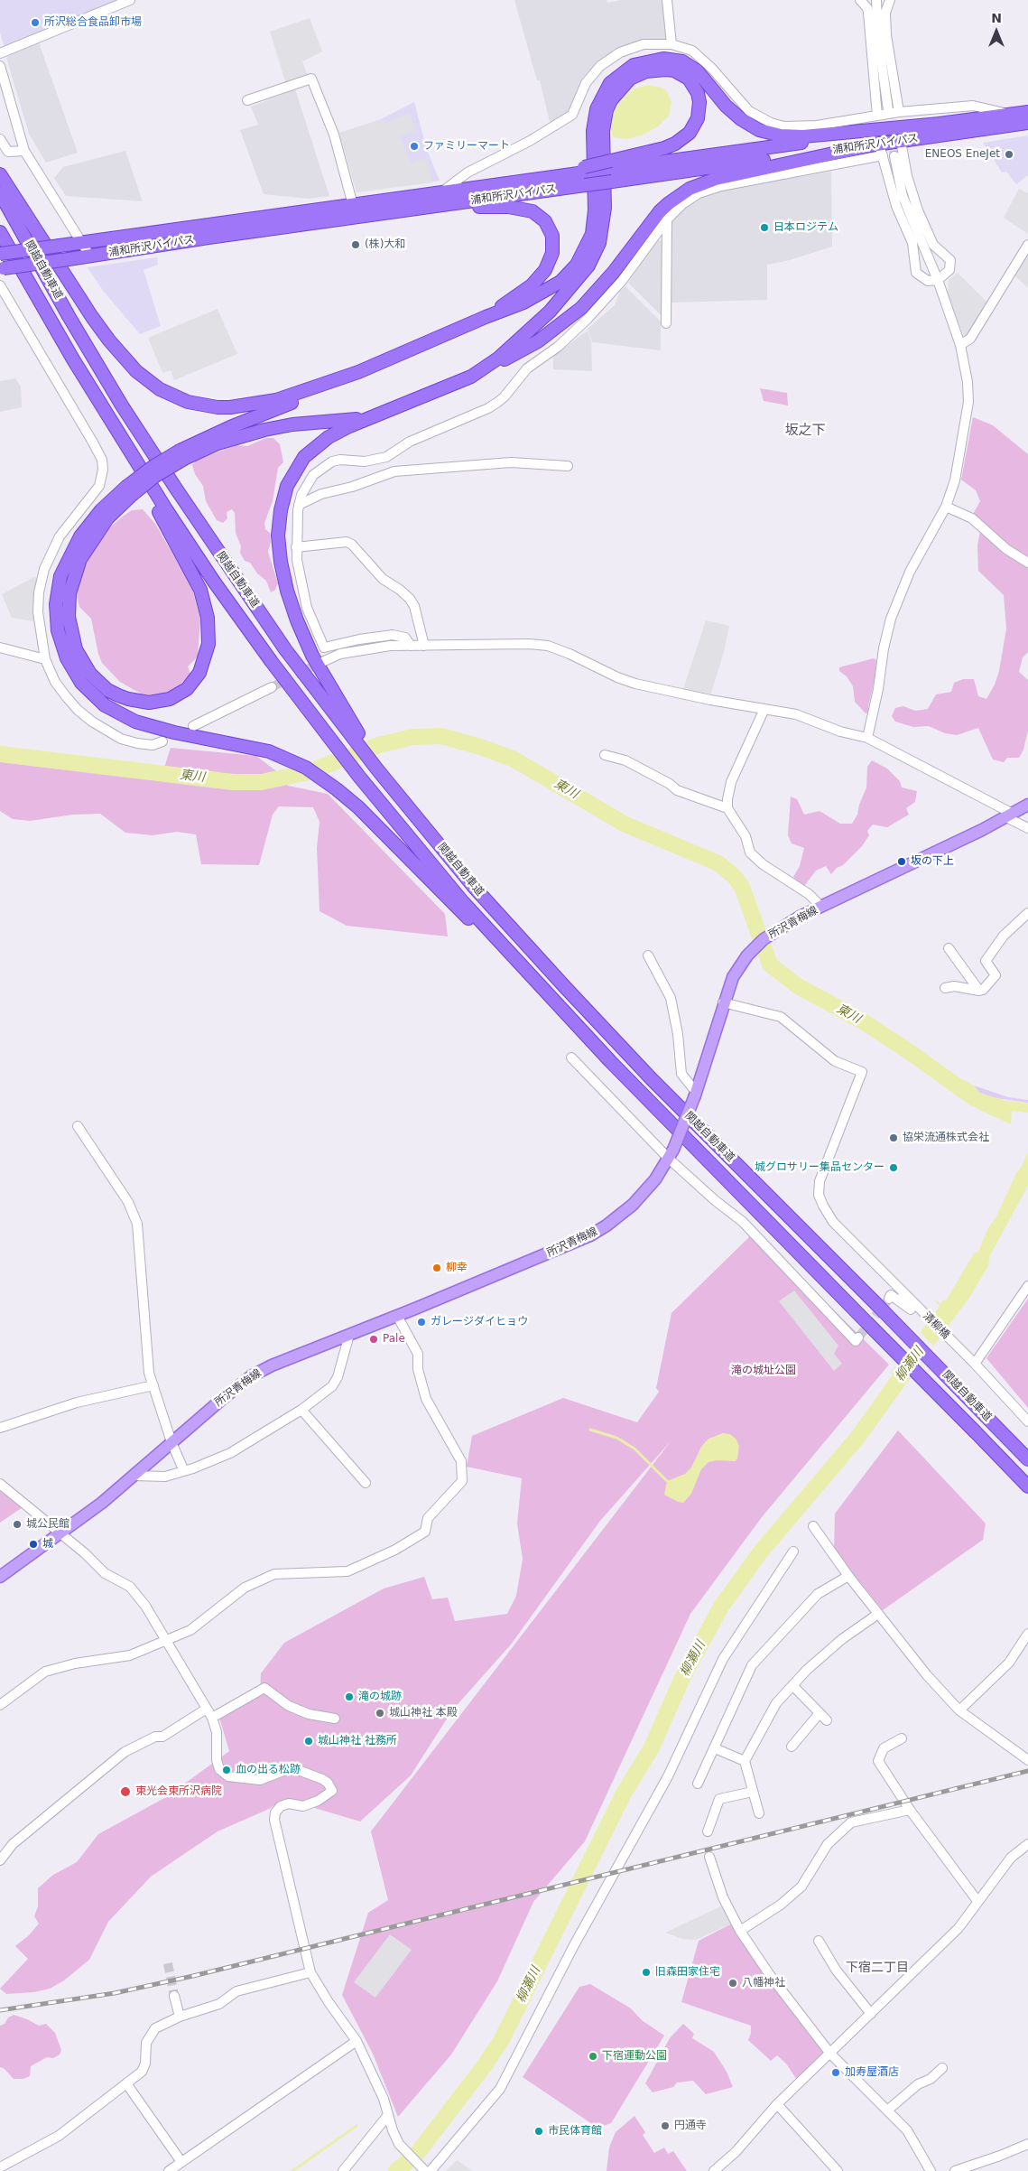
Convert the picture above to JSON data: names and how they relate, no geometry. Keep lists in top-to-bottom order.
{
  "streets": {
    "highway": ["浦和所沢バイパス", "関越自動車道"],
    "main road": ["所沢青梅線"],
    "street": ["清柳橋"]
  },
  "crossings": [
    ["所沢青梅線", "清柳橋"]
  ],
  "districts": ["坂之下", "下宿二丁目"],
  "water": ["東川", "柳瀬川"],
  "parks": ["滝の城址公園"],
  "places": [
    "所沢総合食品卸市場",
    "ファミリーマート",
    "ENEOS EneJet",
    "日本ロジテム",
    "(株)大和",
    "坂の下上",
    "協栄流通株式会社",
    "城グロサリー集品センター",
    "柳幸",
    "ガレージダイヒョウ",
    "Pale",
    "城公民館",
    "城",
    "滝の城跡",
    "城山神社 本殿",
    "城山神社 社務所",
    "血の出る松跡",
    "東光会東所沢病院",
    "旧森田家住宅",
    "八幡神社",
    "下宿運動公園",
    "加寿屋酒店",
    "円通寺",
    "市民体育館"
  ],
  "north": "top"
}
